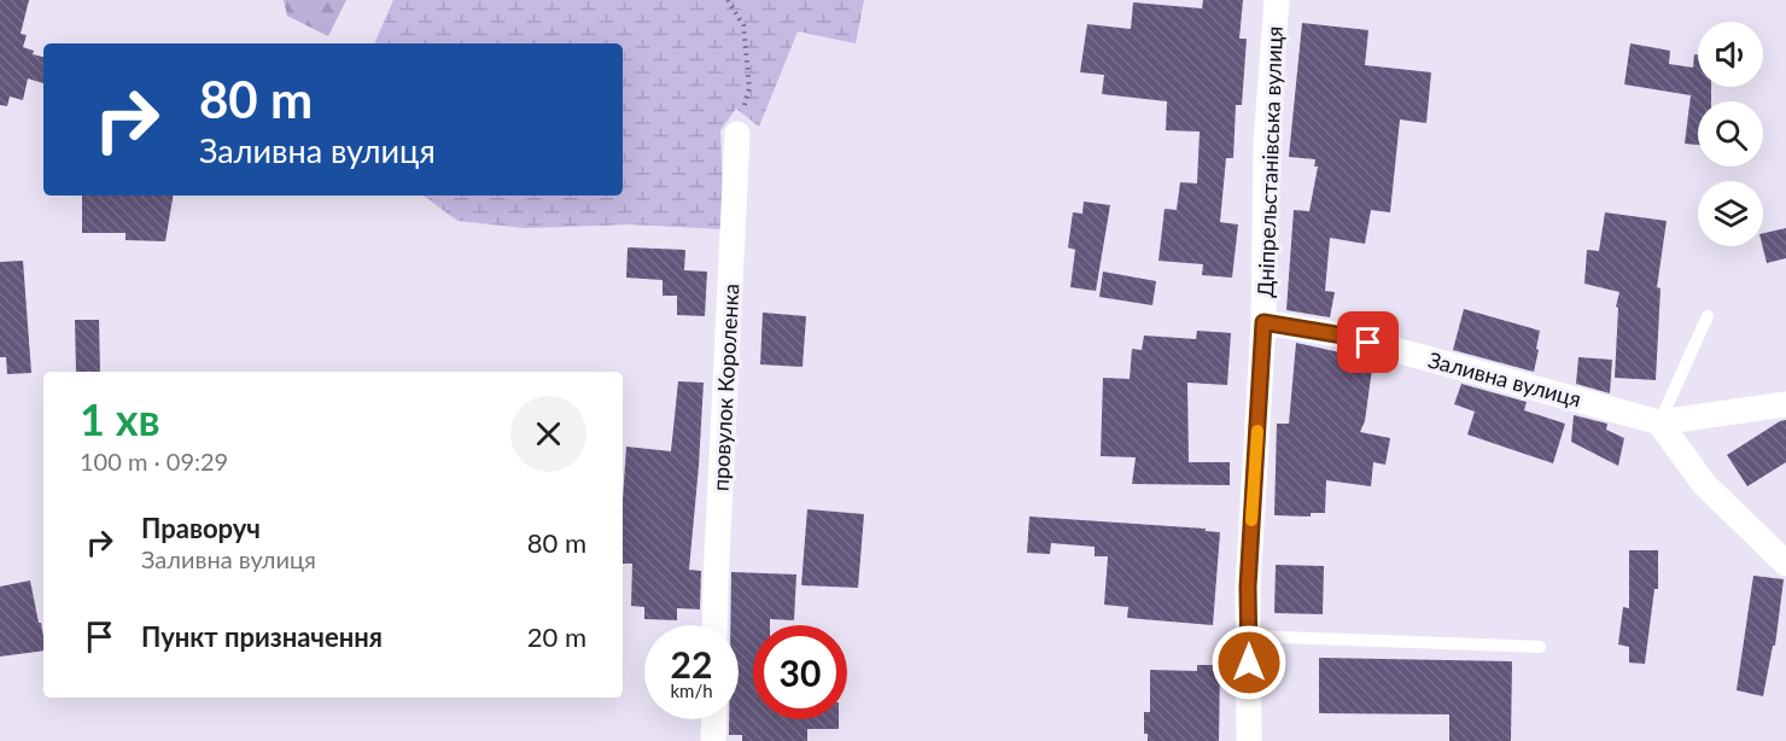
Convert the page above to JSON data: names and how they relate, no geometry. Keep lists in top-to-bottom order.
{
  "streets": {
    "street": ["Дніпрельстанівська вулиця", "Заливна вулиця", "провулок Короленка"]
  },
  "crossings": [
    ["Дніпрельстанівська вулиця", "Заливна вулиця"]
  ],
  "page": {
    "turn": ["80 m", "Заливна вулиця"],
    "heading": ["1 хв", "100 m · 09:29"],
    "list": [
      {
        "name": "Праворуч",
        "note": "Заливна вулиця",
        "value": "80 m"
      },
      {
        "name": "Пункт призначення",
        "value": "20 m"
      }
    ],
    "speed": "22 km/h",
    "limit": "30"
  }
}
